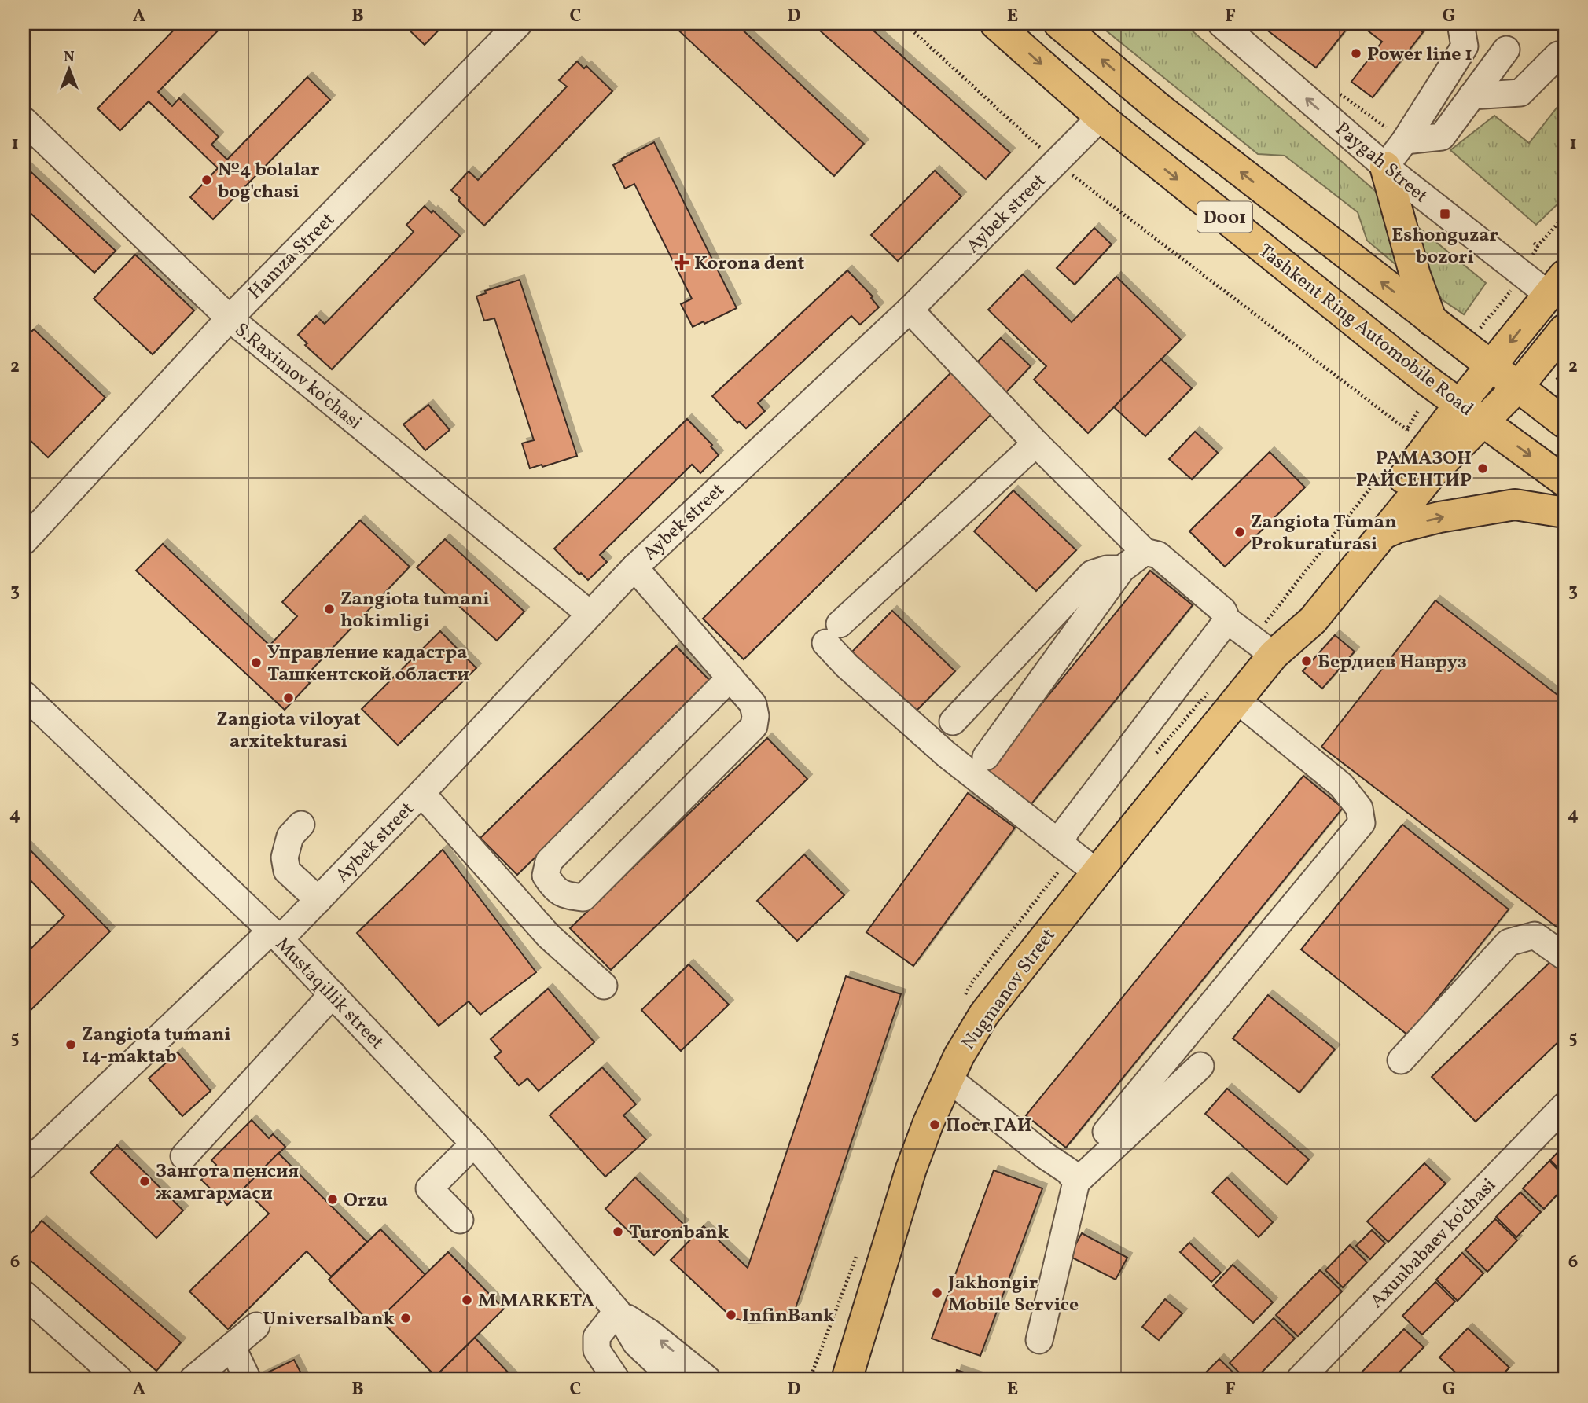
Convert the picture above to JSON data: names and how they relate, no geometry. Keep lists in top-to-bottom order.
{
  "streets": {
    "main road": ["D001", "Tashkent Ring Automobile Road", "Nugmanov Street"],
    "street": [
      "Paygah Street",
      "Aybek street",
      "Hamza Street",
      "S.Raximov ko'chasi",
      "Mustaqillik street",
      "Axunbabaev ko'chasi"
    ]
  },
  "crossings": [
    ["Paygah Street", "Nugmanov Street"],
    ["Aybek street", "Tashkent Ring Automobile Road"],
    ["Aybek street", "S.Raximov ko'chasi"],
    ["Aybek street", "Mustaqillik street"],
    ["D001", "Nugmanov Street"],
    ["Hamza Street", "S.Raximov ko'chasi"],
    ["Tashkent Ring Automobile Road", "Nugmanov Street"]
  ],
  "one_way": ["Paygah Street"],
  "places": {
    "other": [
      "Power line 1",
      "№4 bolalar bog'chasi",
      "РАМАЗОН РАЙСЕНТИР",
      "Zangiota Tuman Prokuraturasi",
      "Zangiota tumani hokimligi",
      "Бердиев Навруз",
      "Управление кадастра Ташкентской области",
      "Zangiota viloyat arxitekturasi",
      "Zangiota tumani 14-maktab",
      "Пост ГАИ",
      "Зангота пенсия жамгармаси",
      "Orzu",
      "Turonbank",
      "Jakhongir Mobile Service",
      "M MARKETA",
      "InfinBank",
      "Universalbank"
    ],
    "transit": ["Eshonguzar bozori"],
    "health": ["Korona dent"]
  },
  "north": "top",
  "grid": {
    "columns": [
      "A",
      "B",
      "C",
      "D",
      "E",
      "F",
      "G"
    ],
    "rows": [
      "1",
      "2",
      "3",
      "4",
      "5",
      "6"
    ]
  }
}
